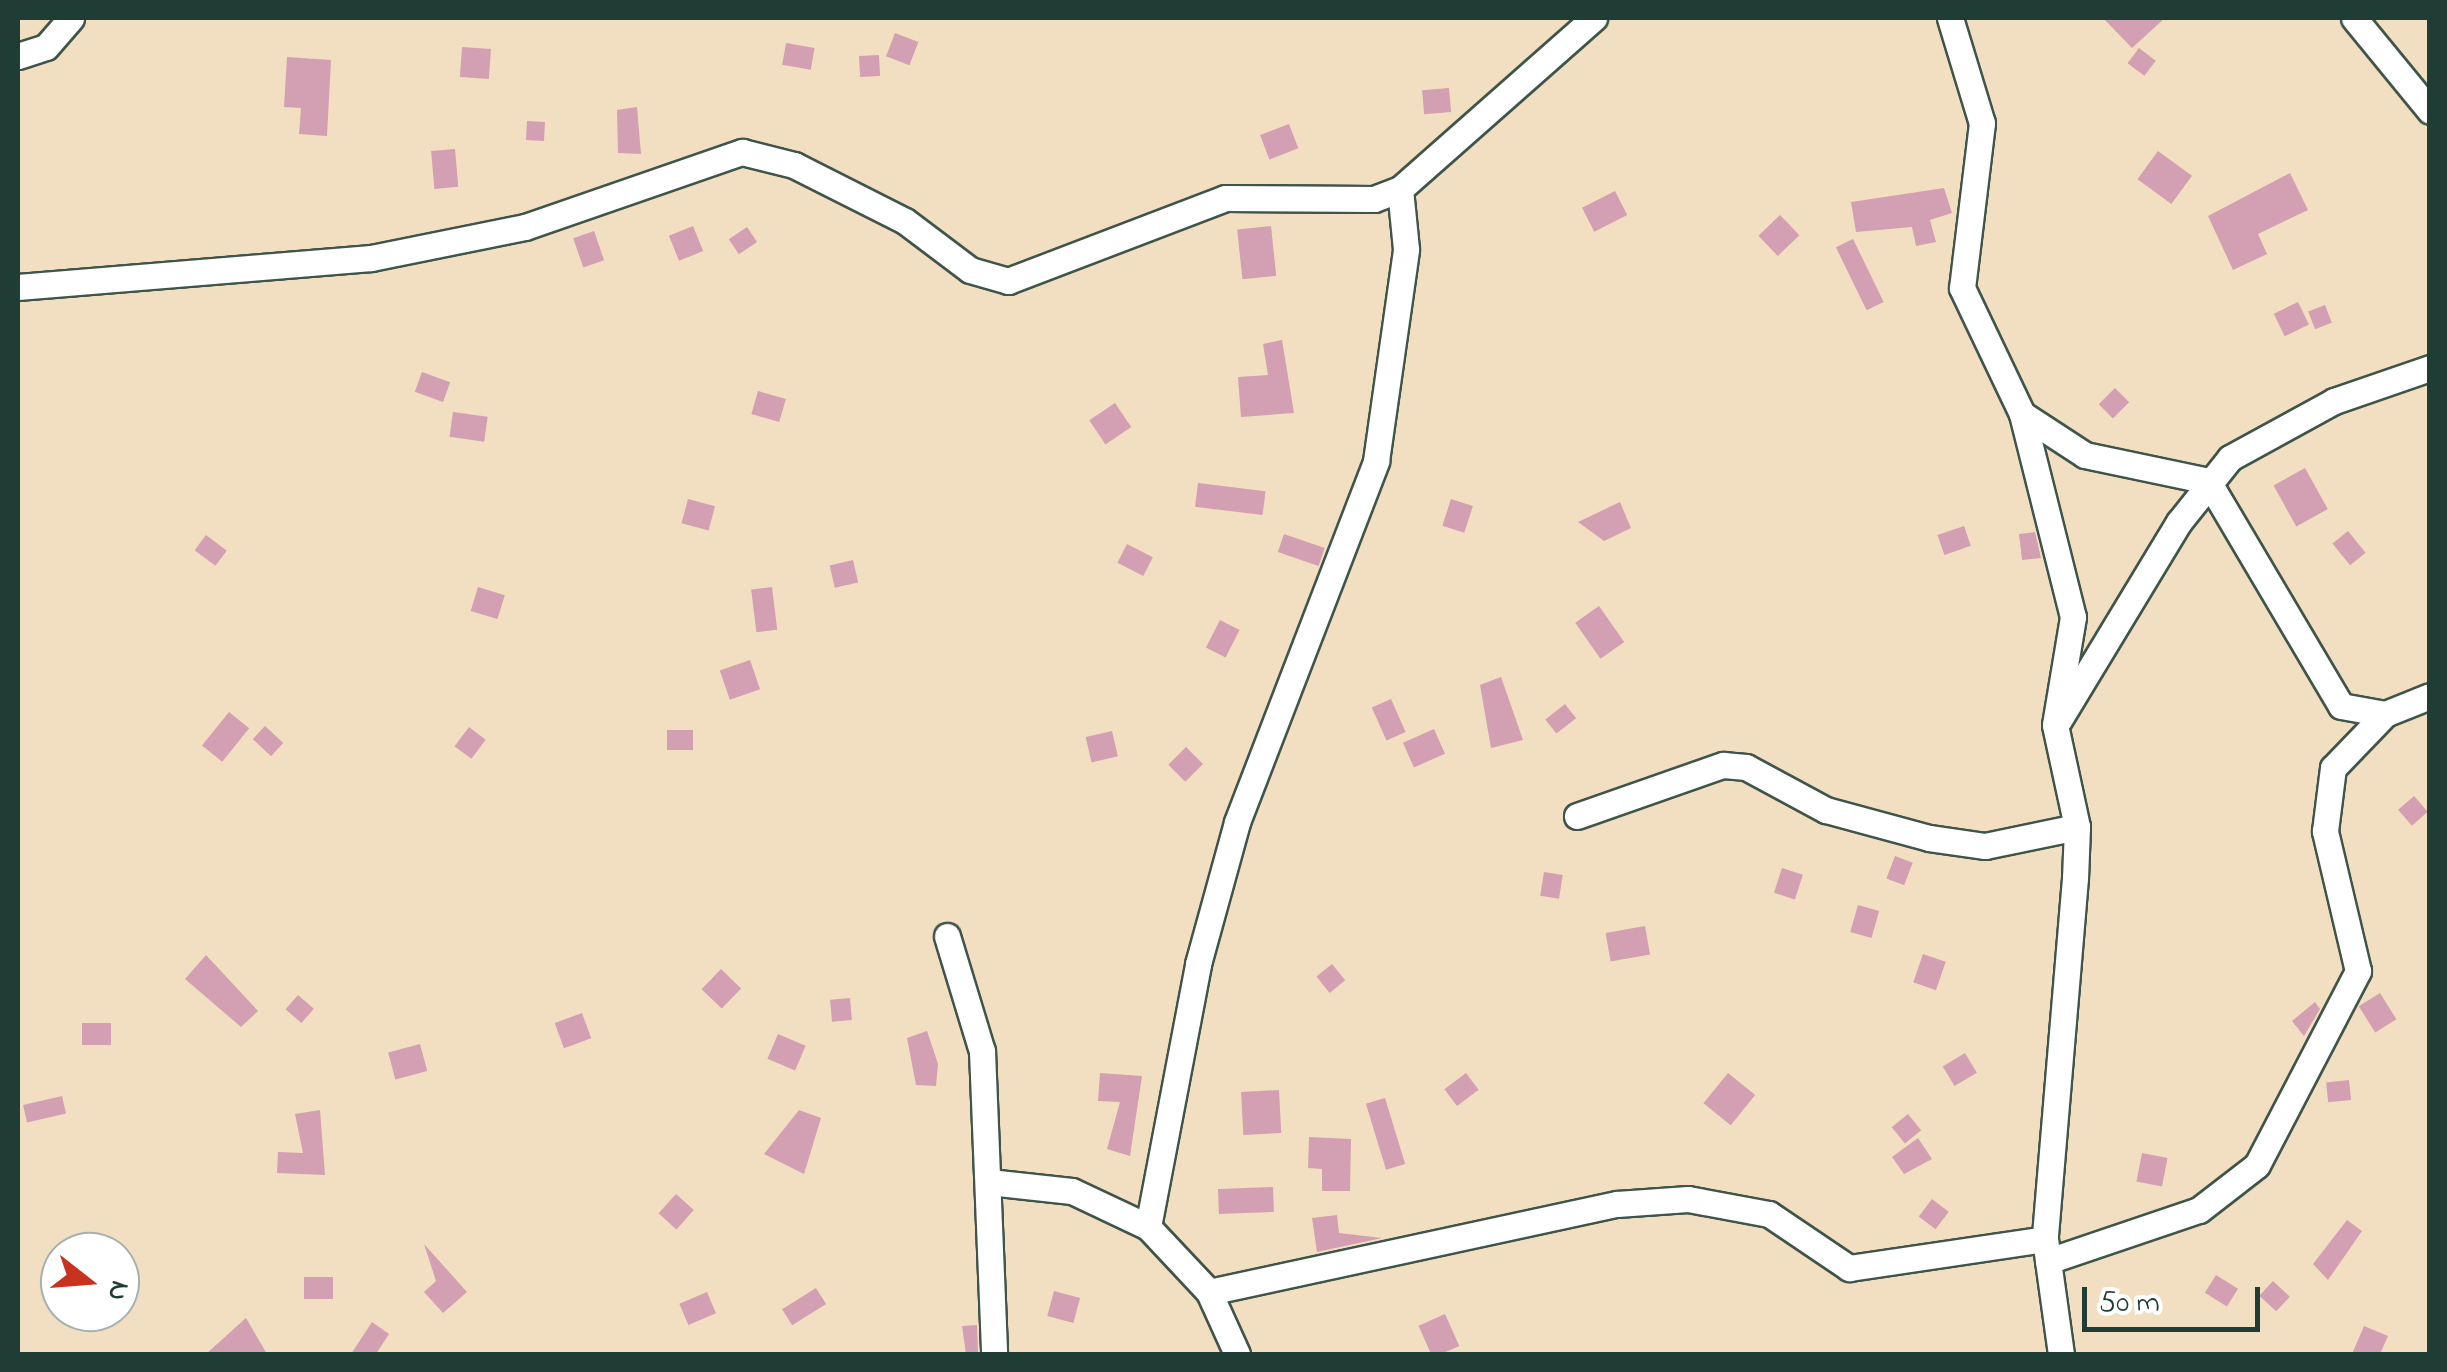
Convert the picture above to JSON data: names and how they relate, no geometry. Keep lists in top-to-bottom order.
{
  "scale_bar": "50 m",
  "north": "right"
}
